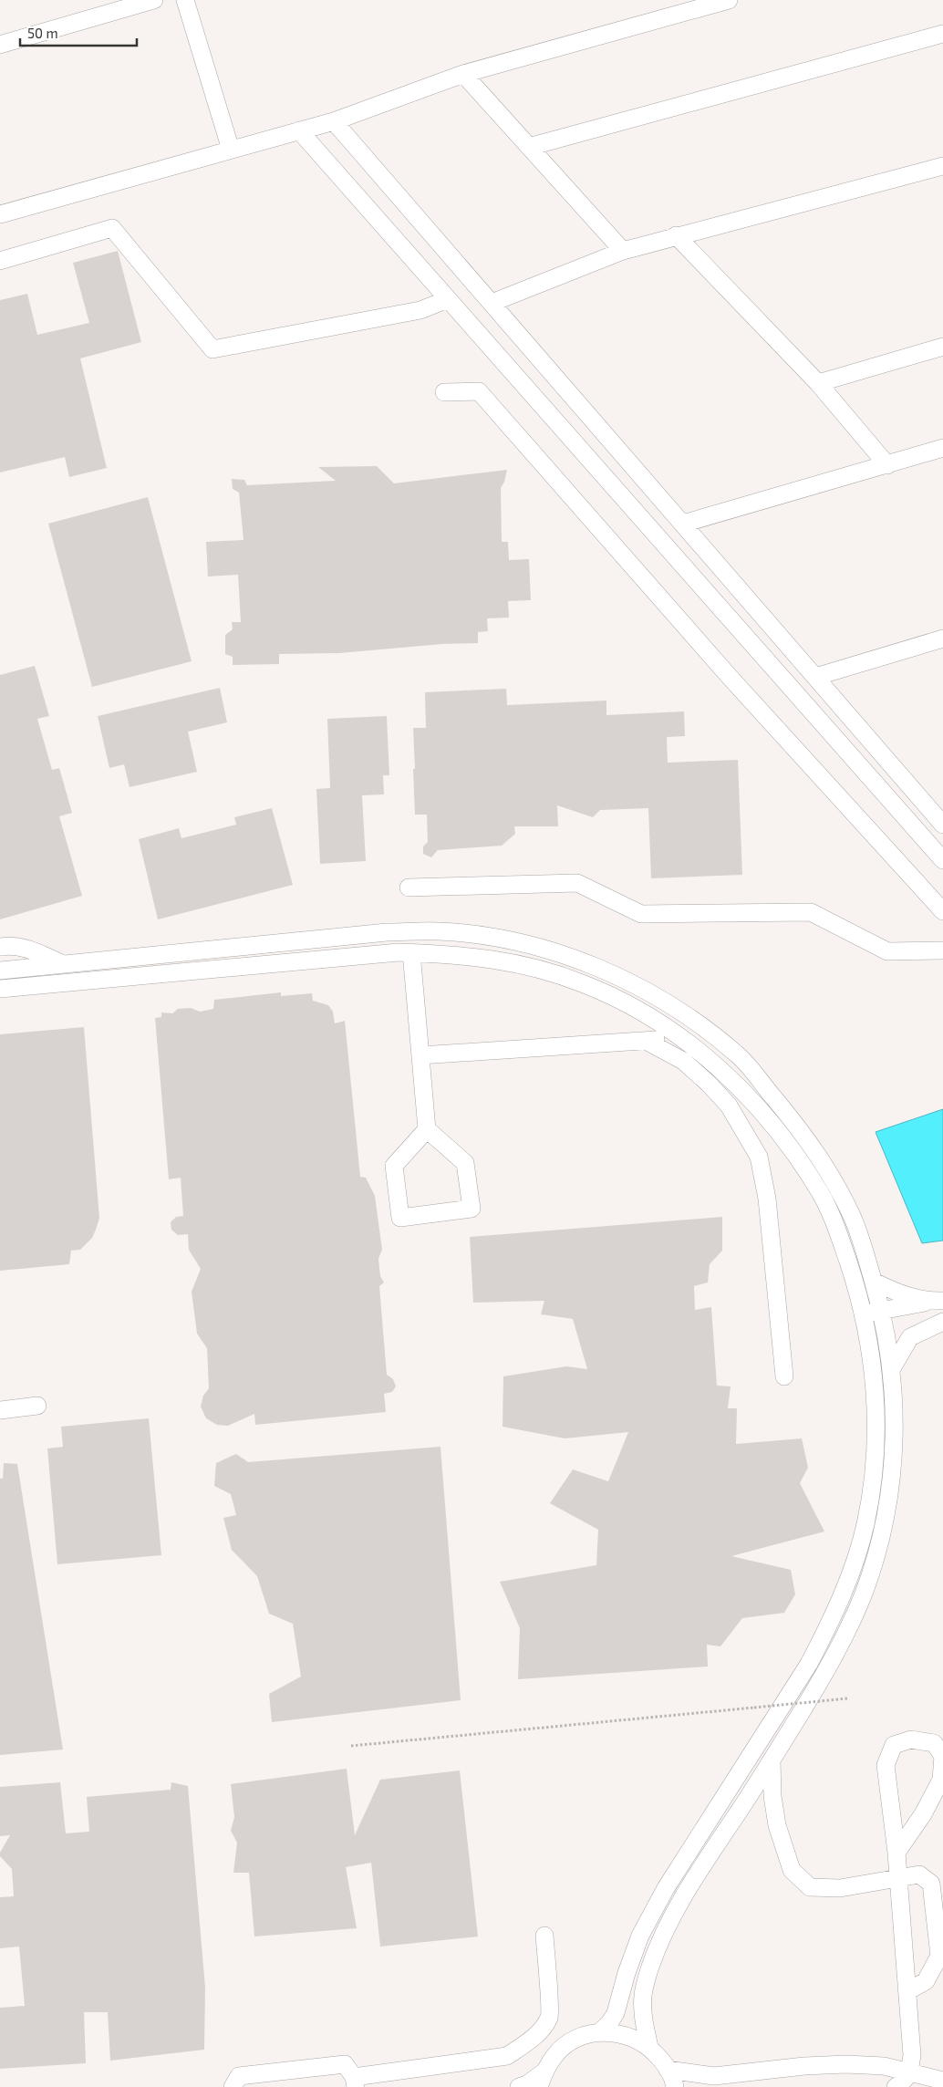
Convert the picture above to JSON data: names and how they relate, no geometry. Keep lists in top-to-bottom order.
{
  "scale_bar": "50 m"
}
